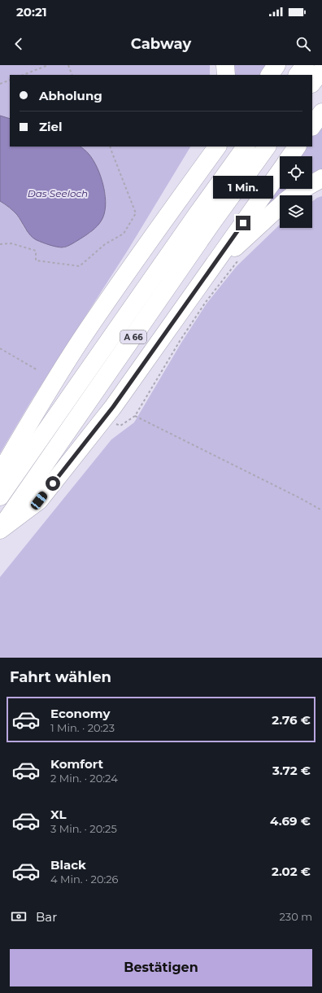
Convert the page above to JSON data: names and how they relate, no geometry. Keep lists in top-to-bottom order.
{
  "streets": {
    "highway": ["A 66"]
  },
  "water": ["Das Seeloch"],
  "page": {
    "status": "20:21",
    "header": "Cabway",
    "banner": ["Abholung", "Ziel"],
    "bubble": "1 Min.",
    "heading": "Fahrt wählen",
    "list": [
      {
        "name": "Economy",
        "note": "1 Min. · 20:23",
        "value": "2.76 €"
      },
      {
        "name": "Komfort",
        "note": "2 Min. · 20:24",
        "value": "3.72 €"
      },
      {
        "name": "XL",
        "note": "3 Min. · 20:25",
        "value": "4.69 €"
      },
      {
        "name": "Black",
        "note": "4 Min. · 20:26",
        "value": "2.02 €"
      }
    ],
    "pay": ["Bar", "230 m"],
    "buttons": "Bestätigen"
  }
}
